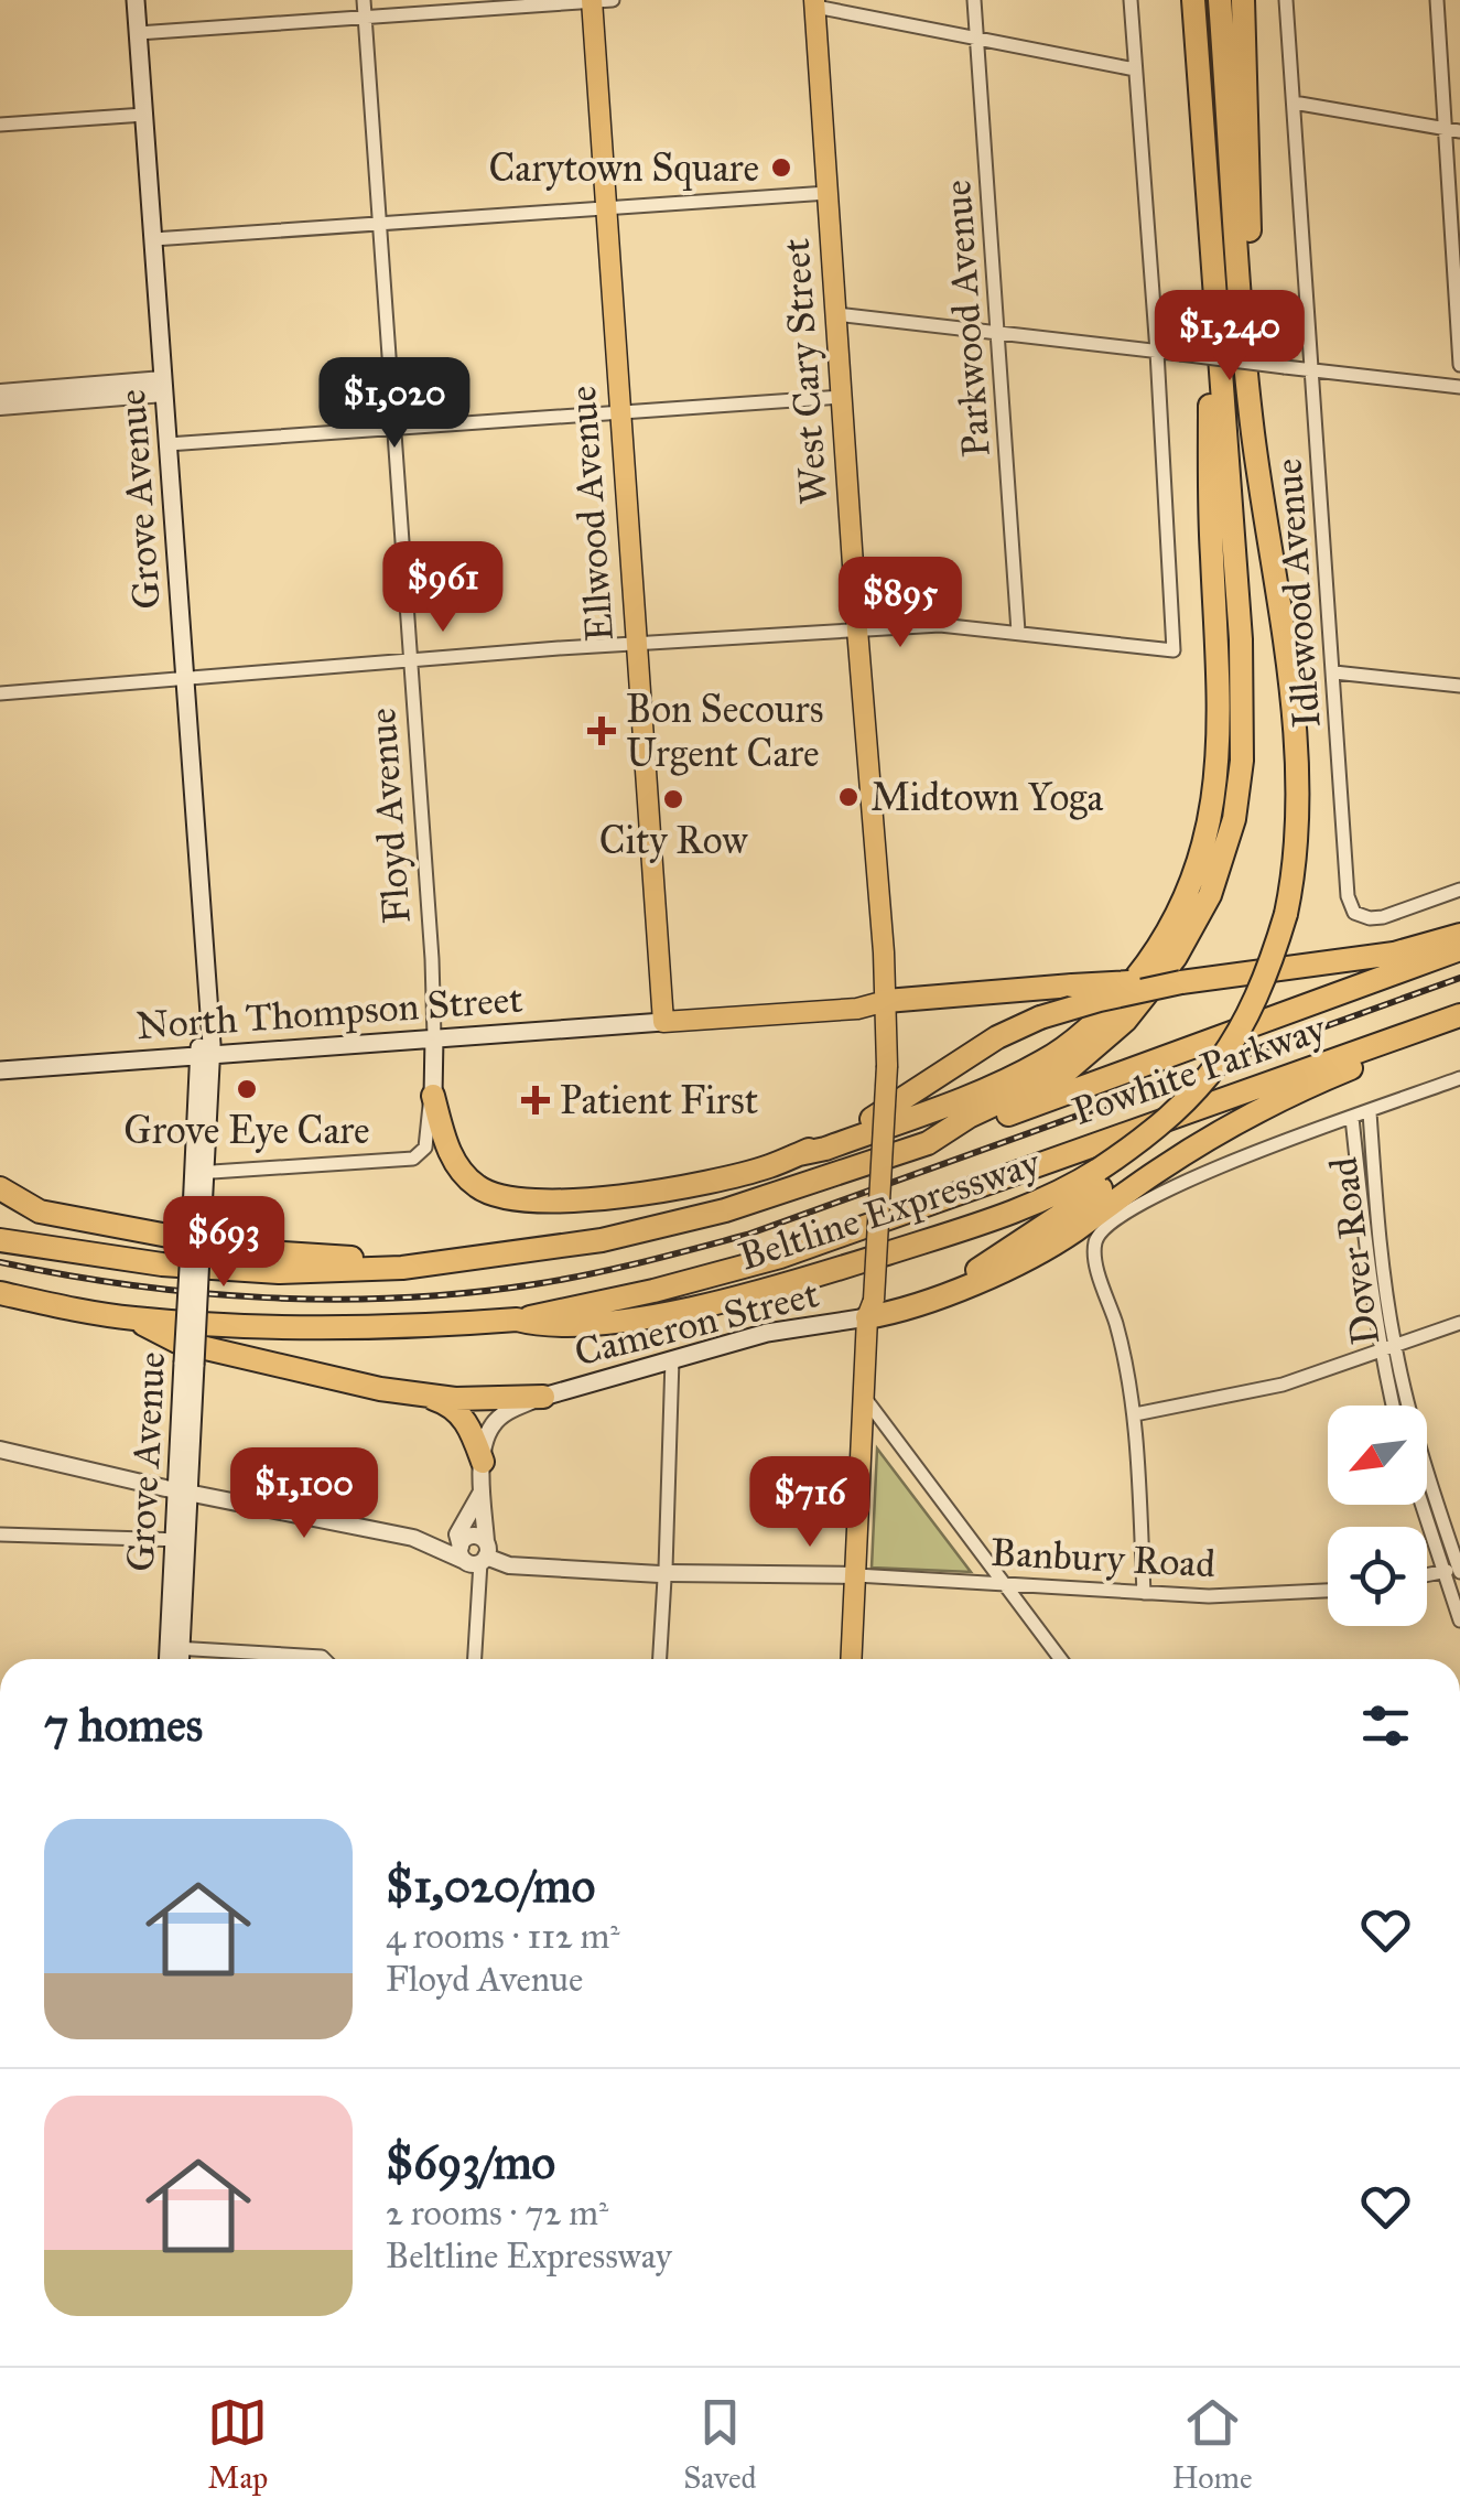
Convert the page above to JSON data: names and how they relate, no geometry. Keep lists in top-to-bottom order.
{
  "streets": {
    "highway": ["Powhite Parkway", "Beltline Expressway"],
    "main road": [
      "West Cary Street",
      "Grove Avenue",
      "Ellwood Avenue",
      "Floyd Avenue",
      "North Thompson Street",
      "Cameron Street"
    ],
    "street": [
      "Parkwood Avenue",
      "Idlewood Avenue",
      "Dover Road",
      "Banbury Road"
    ]
  },
  "crossings": [
    ["West Cary Street", "Cameron Street"],
    ["West Cary Street", "Banbury Road"],
    ["Grove Avenue", "Floyd Avenue"],
    ["Grove Avenue", "North Thompson Street"],
    ["Ellwood Avenue", "North Thompson Street"],
    ["Floyd Avenue", "North Thompson Street"],
    ["Powhite Parkway", "Beltline Expressway"]
  ],
  "places": {
    "other": [
      "Carytown Square",
      "Midtown Yoga",
      "City Row",
      "Grove Eye Care"
    ],
    "health": ["Bon Secours Urgent Care", "Patient First"]
  },
  "north": "bottom left",
  "page": {
    "price": [
      "$1,240",
      "$1,020",
      "$961",
      "$895",
      "$693",
      "$1,100",
      "$716"
    ],
    "heading": "7 homes",
    "list": [
      {
        "name": "$1,020/mo",
        "note": "4 rooms · 112 m² · Floyd Avenue"
      },
      {
        "name": "$693/mo",
        "note": "2 rooms · 72 m² · Beltline Expressway"
      }
    ],
    "tabs": ["Map", "Saved", "Home"]
  }
}
